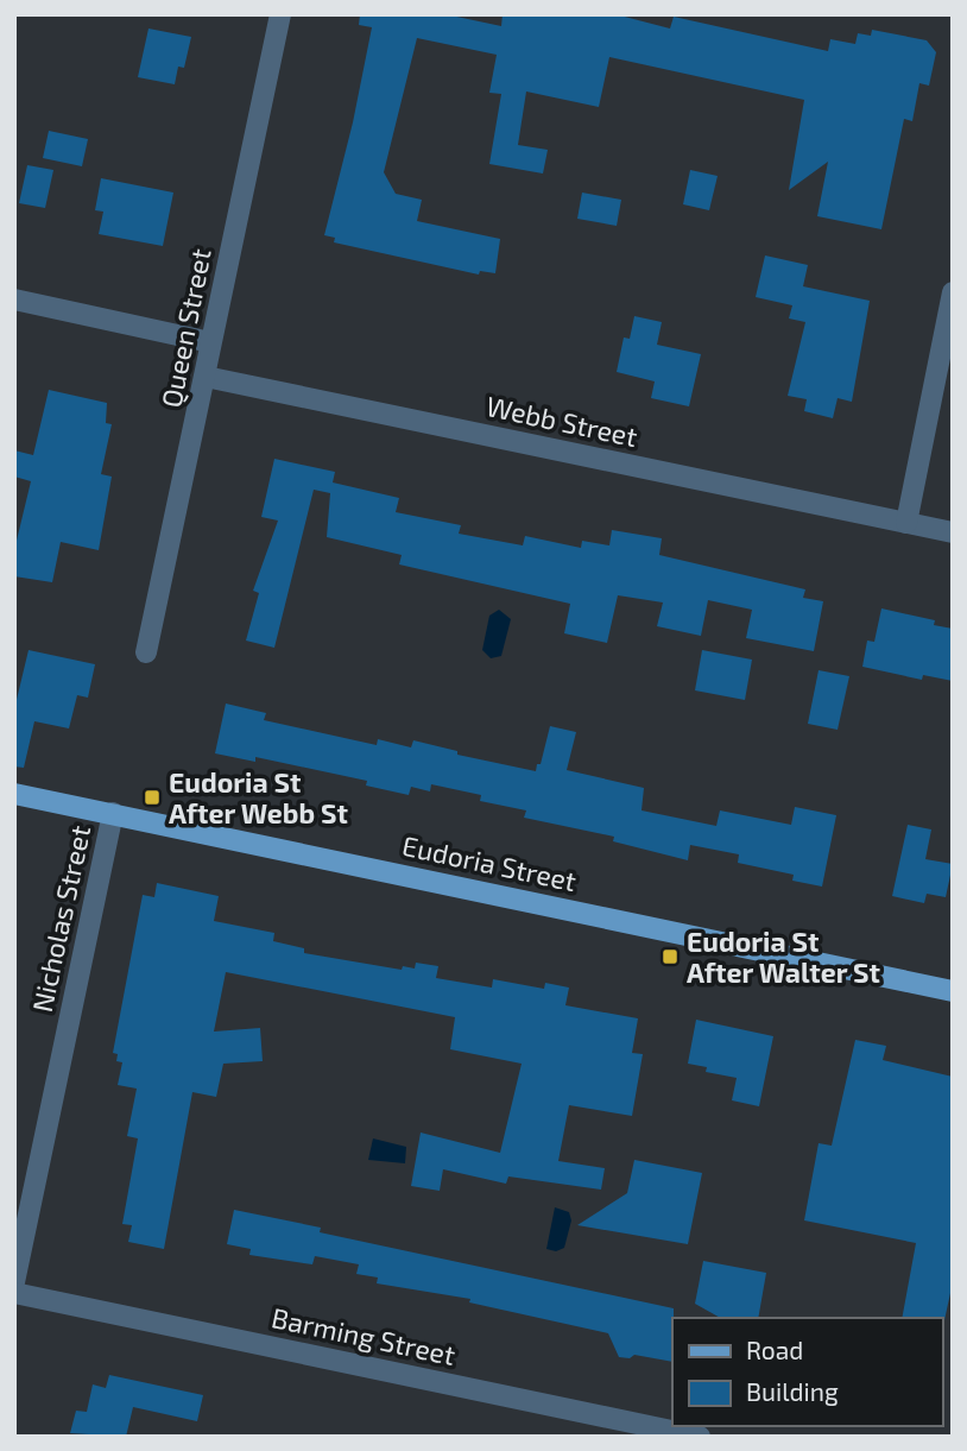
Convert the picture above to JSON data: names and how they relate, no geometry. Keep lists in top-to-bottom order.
{
  "streets": {
    "main road": ["Eudoria Street"],
    "street": [
      "Queen Street",
      "Webb Street",
      "Nicholas Street",
      "Barming Street"
    ]
  },
  "crossings": [
    ["Queen Street", "Webb Street"],
    ["Eudoria Street", "Nicholas Street"]
  ],
  "places": {
    "transit": ["Eudoria St After Webb St", "Eudoria St After Walter St"]
  },
  "legend": ["Road", "Building"]
}
